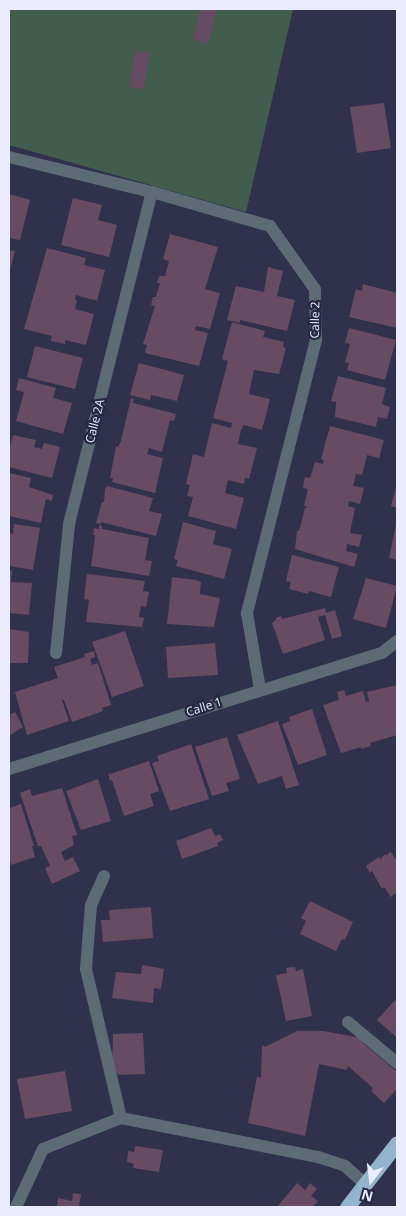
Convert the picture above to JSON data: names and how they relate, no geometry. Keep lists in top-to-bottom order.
{
  "streets": {
    "street": ["Calle 2", "Calle 2A", "Calle 1"]
  },
  "crossings": [
    ["Calle 2", "Calle 2A"],
    ["Calle 2", "Calle 1"]
  ],
  "north": "bottom"
}
